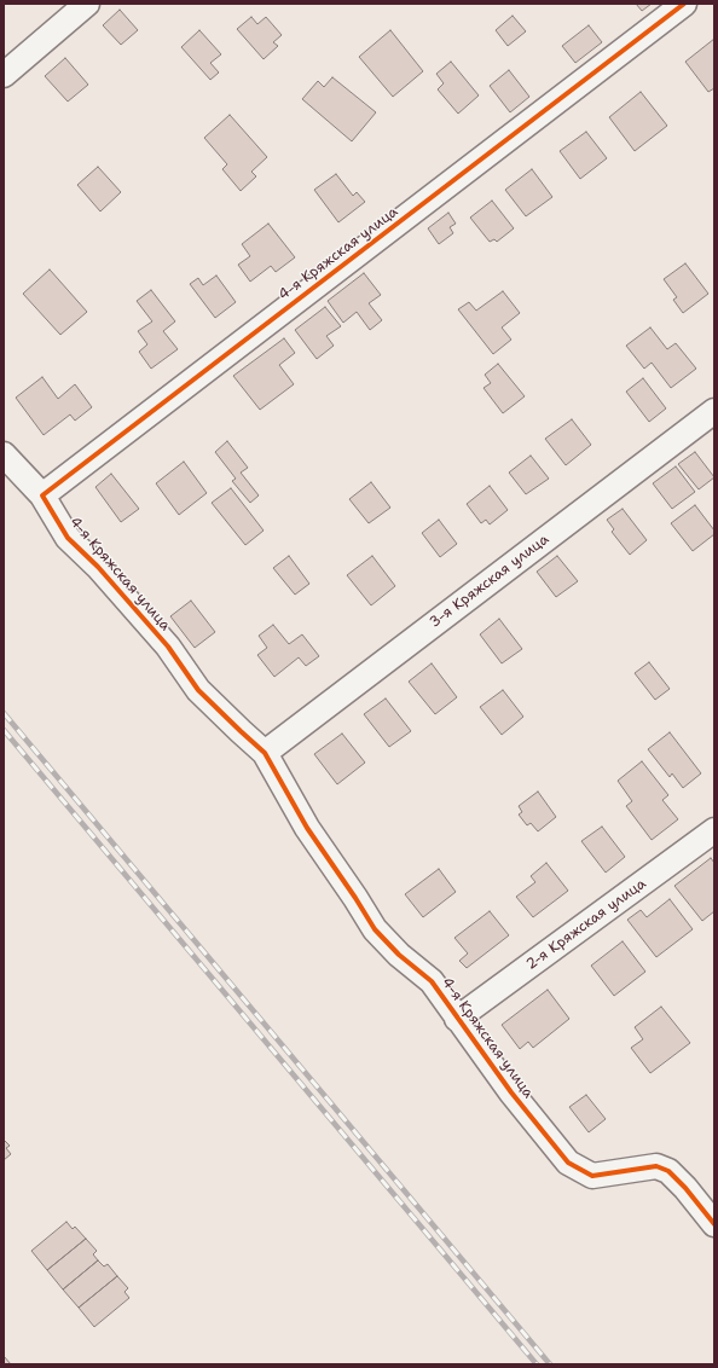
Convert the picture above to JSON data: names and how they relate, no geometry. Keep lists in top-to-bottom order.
{
  "streets": {
    "street": ["4-я Кряжская улица", "3-я Кряжская улица", "2-я Кряжская улица"]
  },
  "crossings": [
    ["4-я Кряжская улица", "3-я Кряжская улица"],
    ["4-я Кряжская улица", "2-я Кряжская улица"]
  ]
}
